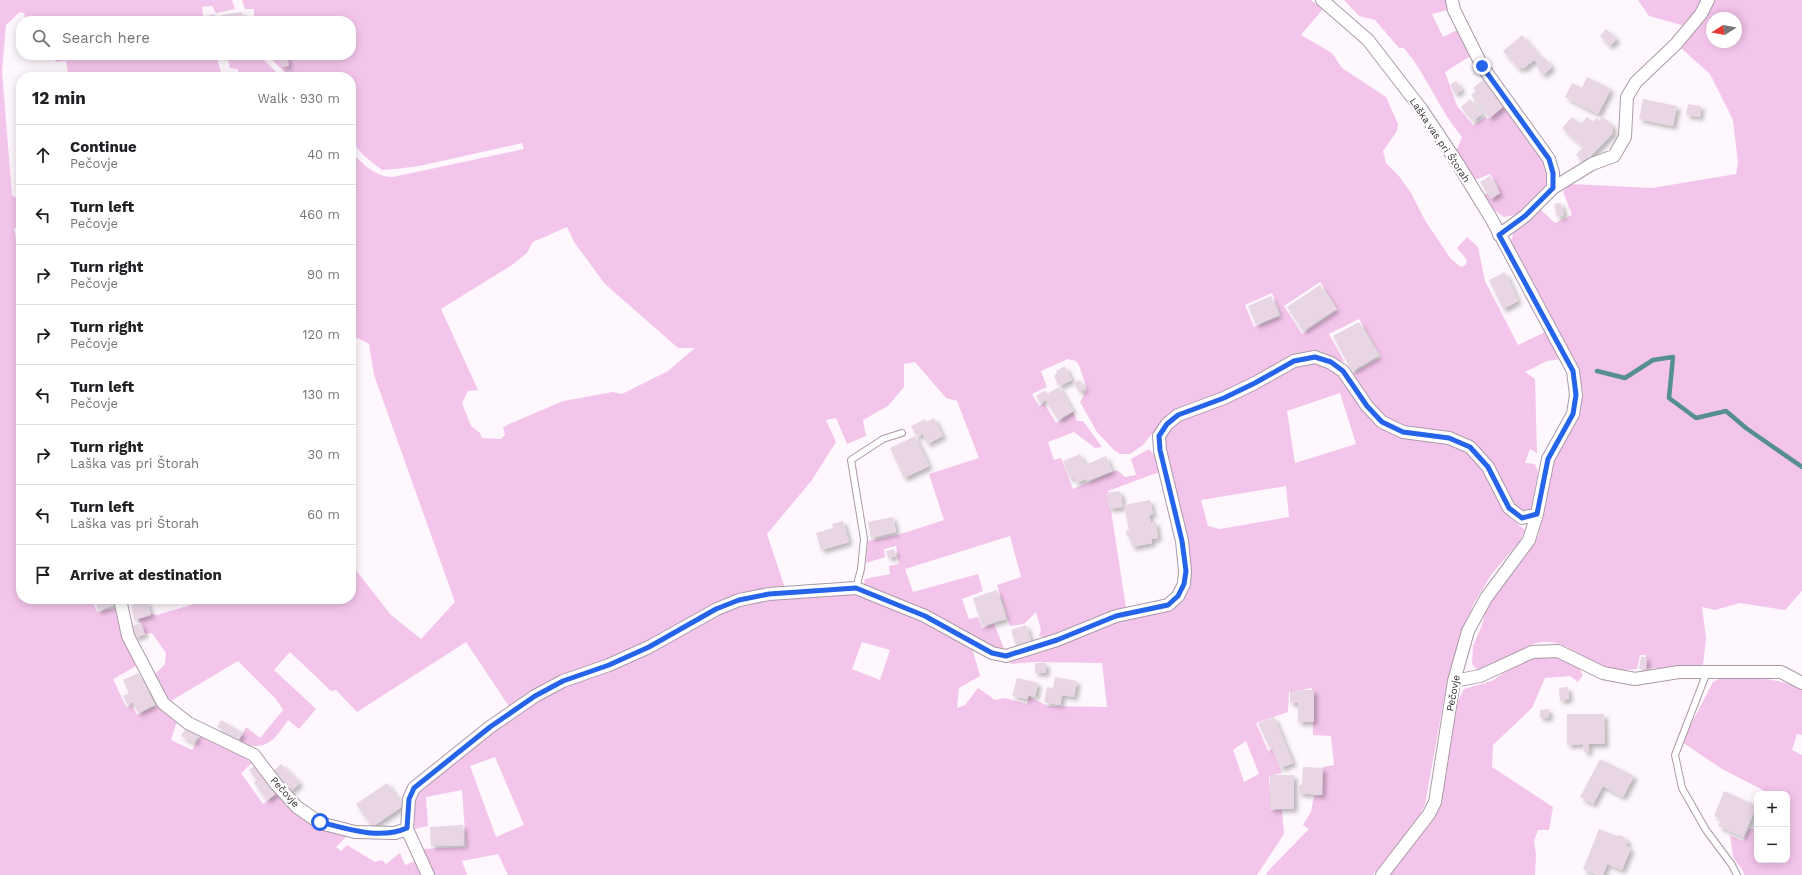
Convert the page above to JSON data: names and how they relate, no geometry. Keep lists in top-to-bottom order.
{
  "streets": {
    "street": ["Laška vas pri Štorah", "Pečovje"]
  },
  "crossings": [
    ["Laška vas pri Štorah", "Pečovje"]
  ],
  "north": "left",
  "page": {
    "search": "Search here",
    "heading": ["12 min", "Walk · 930 m"],
    "list": [
      ["Continue", "Pečovje", "40 m"],
      ["Turn left", "Pečovje", "460 m"],
      ["Turn right", "Pečovje", "90 m"],
      ["Turn right", "Pečovje", "120 m"],
      ["Turn left", "Pečovje", "130 m"],
      ["Turn right", "Laška vas pri Štorah", "30 m"],
      ["Turn left", "Laška vas pri Štorah", "60 m"],
      "Arrive at destination"
    ],
    "map_buttons": ["+", "−"]
  }
}
